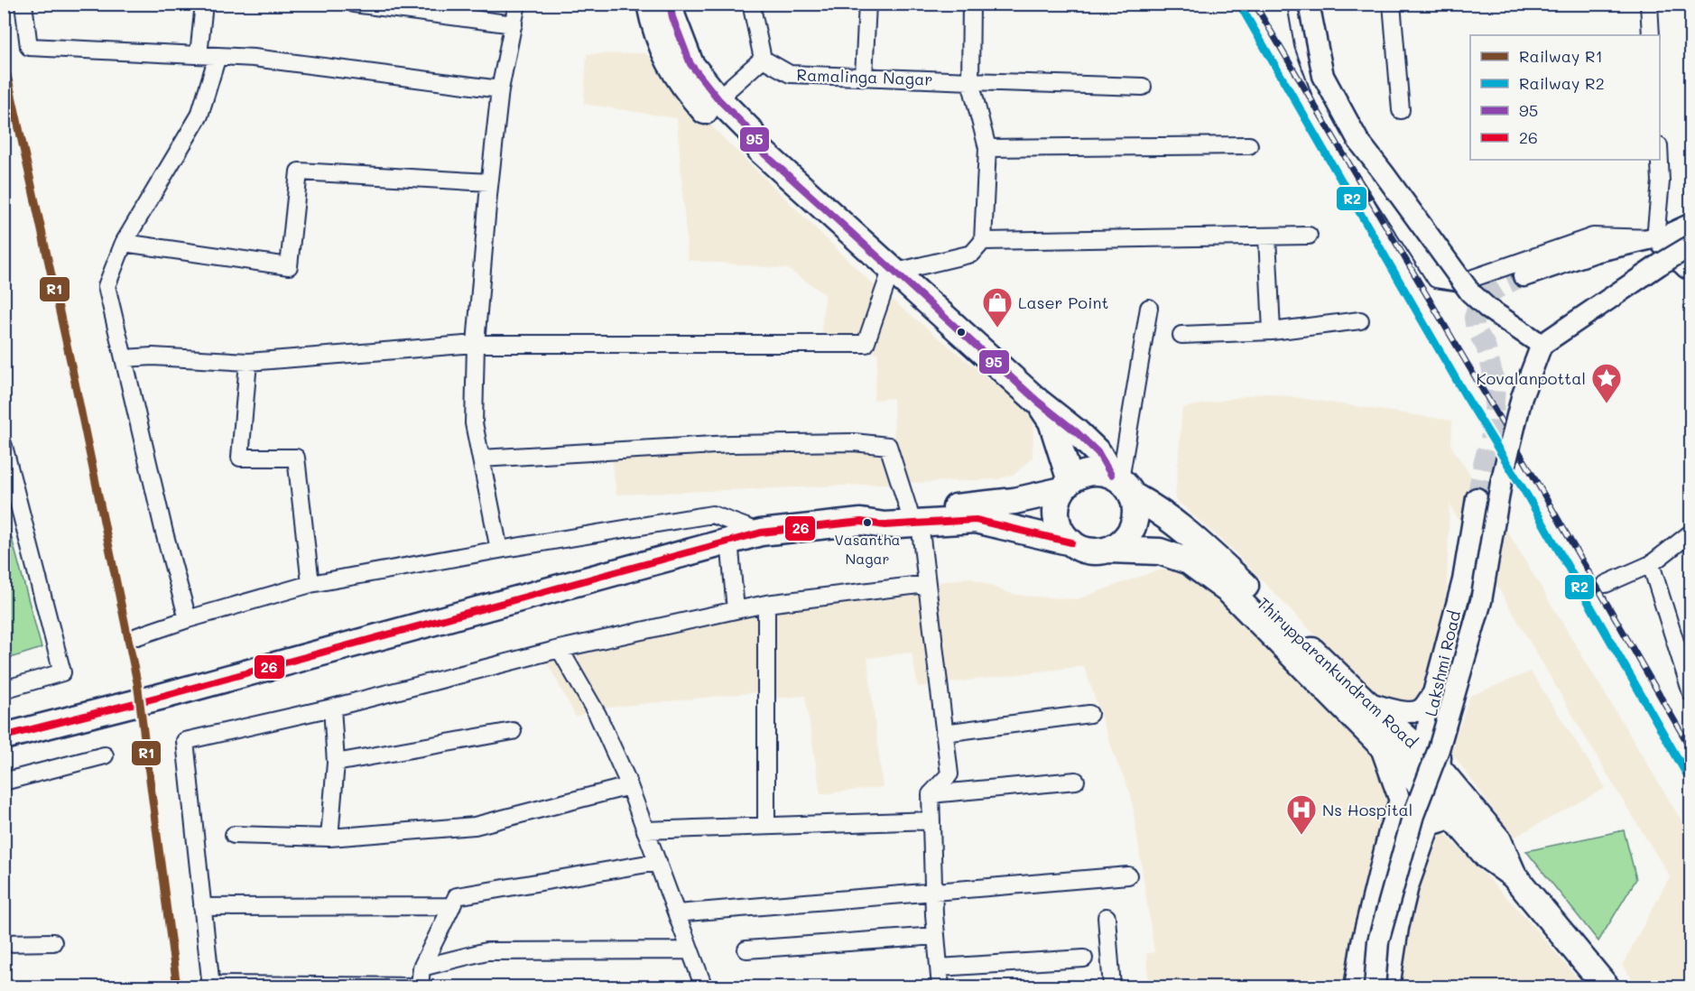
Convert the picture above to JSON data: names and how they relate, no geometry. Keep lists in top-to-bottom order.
{
  "streets": {
    "main road": ["Thirupparankundram Road"],
    "street": ["Ramalinga Nagar", "Lakshmi Road"]
  },
  "crossings": [
    ["Lakshmi Road", "Thirupparankundram Road"]
  ],
  "places": {
    "shop": ["Laser Point"],
    "place": ["Kovalanpottal"],
    "other": ["Vasantha Nagar"],
    "hospital": ["Ns Hospital"]
  },
  "lines": [
    "rail line R2",
    "transit line 95",
    "rail line R1",
    "transit line 26"
  ],
  "legend": [
    "Railway R1",
    "Railway R2",
    "95",
    "26"
  ]
}
